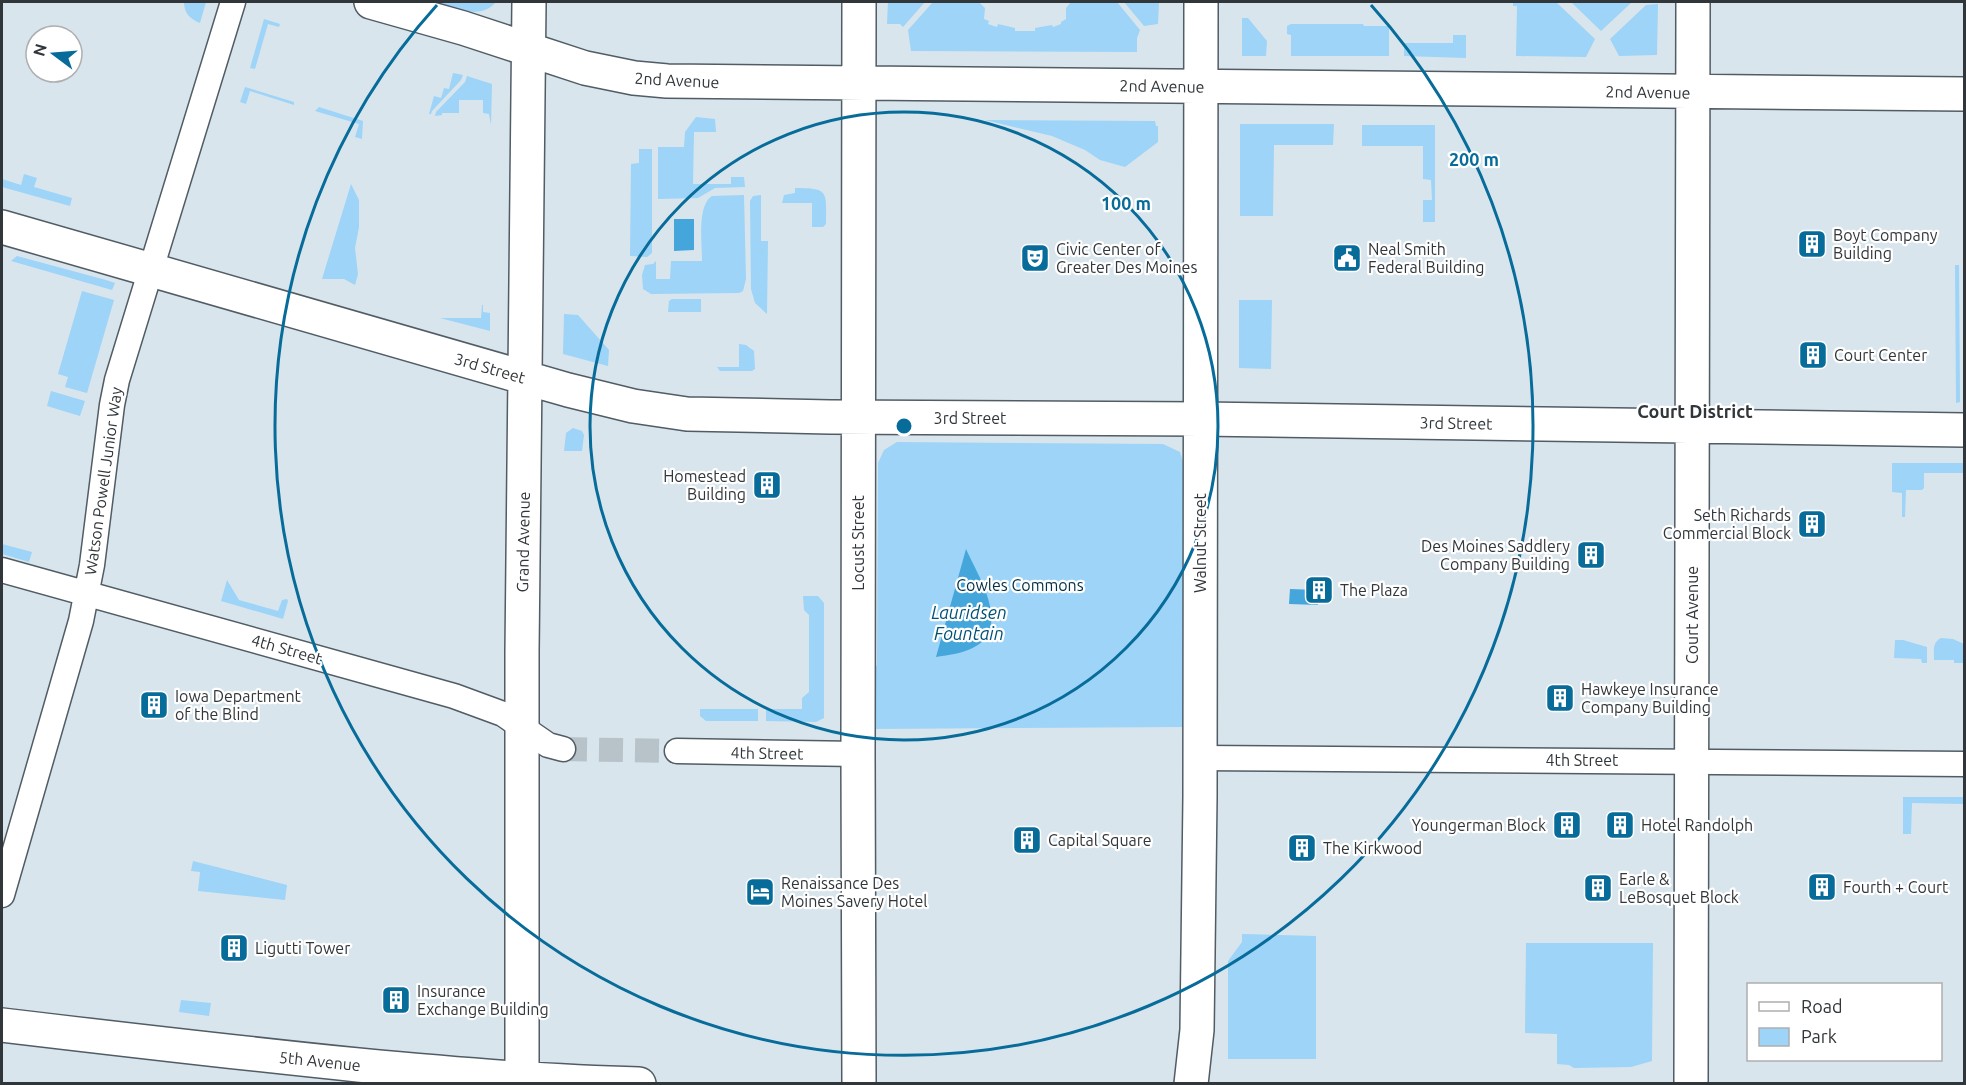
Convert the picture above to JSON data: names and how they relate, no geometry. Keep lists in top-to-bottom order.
{
  "streets": {
    "main road": [
      "2nd Avenue",
      "3rd Street",
      "Grand Avenue",
      "Locust Street",
      "Walnut Street",
      "Court Avenue",
      "5th Avenue"
    ],
    "street": ["Watson Powell Junior Way", "4th Street"]
  },
  "crossings": [
    ["2nd Avenue", "Grand Avenue"],
    ["2nd Avenue", "Locust Street"],
    ["2nd Avenue", "Walnut Street"],
    ["2nd Avenue", "Court Avenue"],
    ["3rd Street", "Watson Powell Junior Way"],
    ["3rd Street", "Grand Avenue"],
    ["3rd Street", "Locust Street"],
    ["3rd Street", "Walnut Street"],
    ["3rd Street", "Court Avenue"],
    ["Watson Powell Junior Way", "4th Street"],
    ["Grand Avenue", "4th Street"],
    ["Grand Avenue", "5th Avenue"],
    ["Locust Street", "4th Street"],
    ["Walnut Street", "4th Street"],
    ["Court Avenue", "4th Street"]
  ],
  "districts": ["Court District"],
  "water": ["Lauridsen Fountain"],
  "parks": ["Cowles Commons"],
  "places": {
    "building": [
      "Boyt Company Building",
      "Court Center",
      "Homestead Building",
      "Seth Richards Commercial Block",
      "Des Moines Saddlery Company Building",
      "The Plaza",
      "Hawkeye Insurance Company Building",
      "Iowa Department of the Blind",
      "Youngerman Block",
      "Hotel Randolph",
      "Capital Square",
      "The Kirkwood",
      "Fourth + Court",
      "Earle & LeBosquet Block",
      "Ligutti Tower",
      "Insurance Exchange Building"
    ],
    "theatre": ["Civic Center of Greater Des Moines"],
    "public building": ["Neal Smith Federal Building"],
    "hotel": ["Renaissance Des Moines Savery Hotel"]
  },
  "legend": ["Road", "Park"],
  "north": "left",
  "rings": ["200 m", "100 m"]
}
